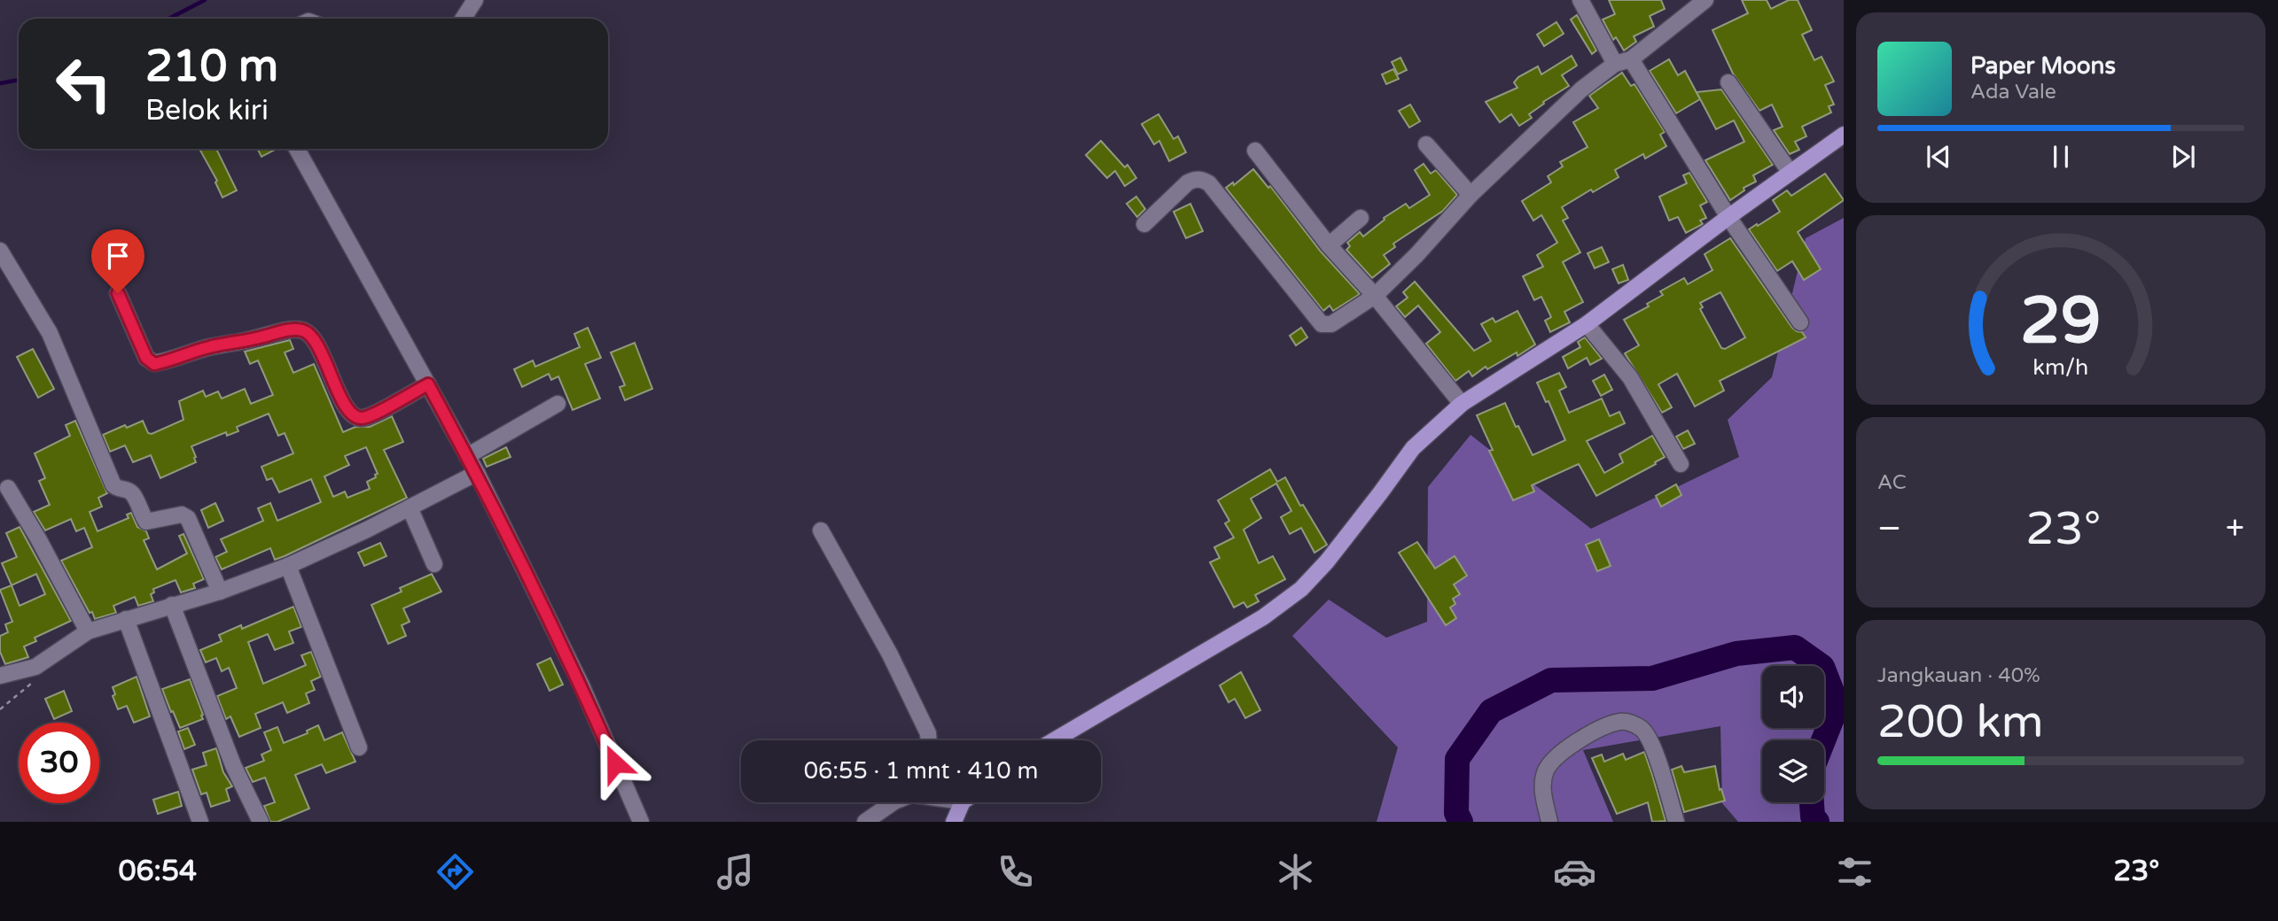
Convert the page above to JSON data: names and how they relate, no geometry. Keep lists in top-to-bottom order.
{
  "page": {
    "turn": ["210 m", "Belok kiri"],
    "song": ["Paper Moons", "Ada Vale"],
    "tile": [
      "AC",
      ["Jangkauan · 40%", "200 km"]
    ],
    "heat": ["−", "23°", "+"],
    "limit": "30",
    "trip": "06:55 · 1 mnt · 410 m",
    "tabs": ["06:54", "23°"],
    "gauge": ["29", "km/h"]
  }
}
